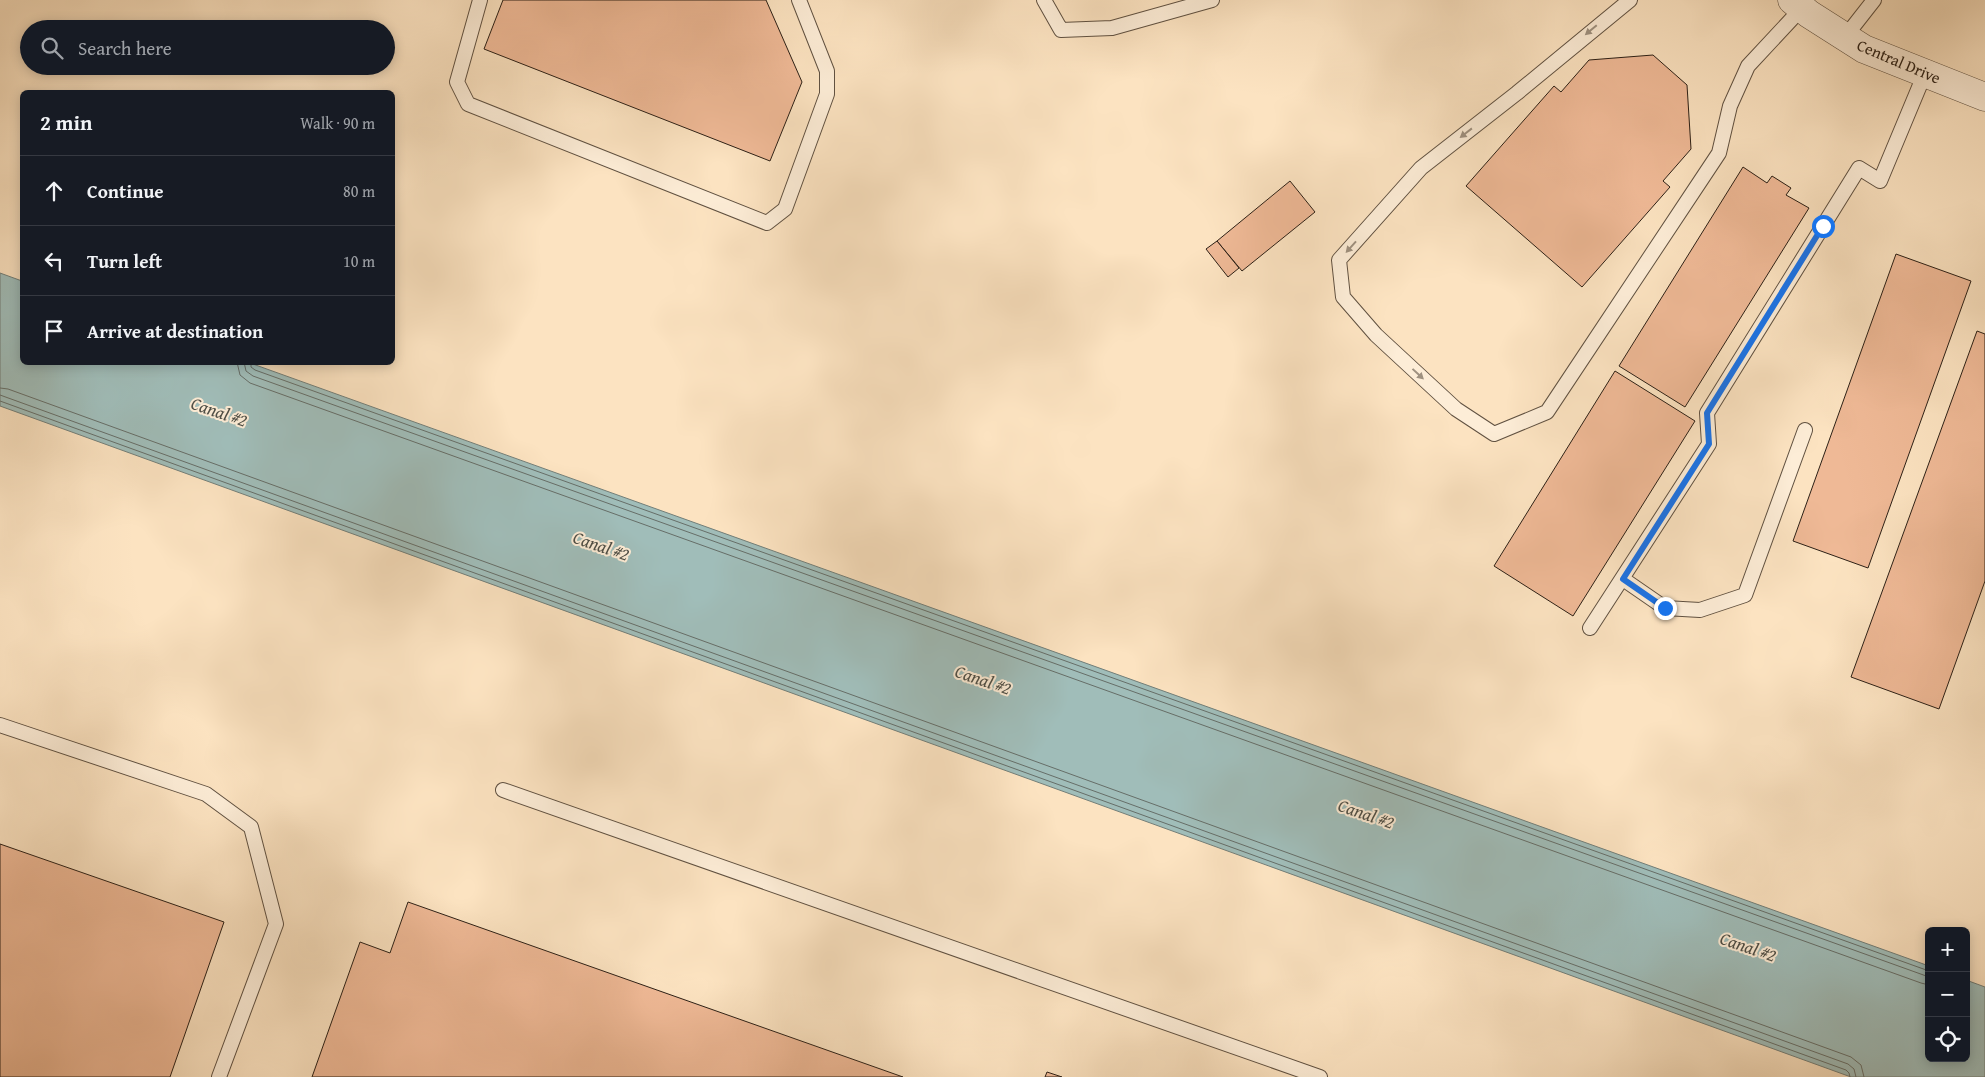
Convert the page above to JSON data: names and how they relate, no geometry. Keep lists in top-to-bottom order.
{
  "streets": {
    "street": ["Central Drive"]
  },
  "water": ["Canal #2"],
  "page": {
    "search": "Search here",
    "heading": ["2 min", "Walk · 90 m"],
    "list": [
      ["Continue", "80 m"],
      ["Turn left", "10 m"],
      "Arrive at destination"
    ],
    "map_buttons": ["+", "−"]
  }
}
